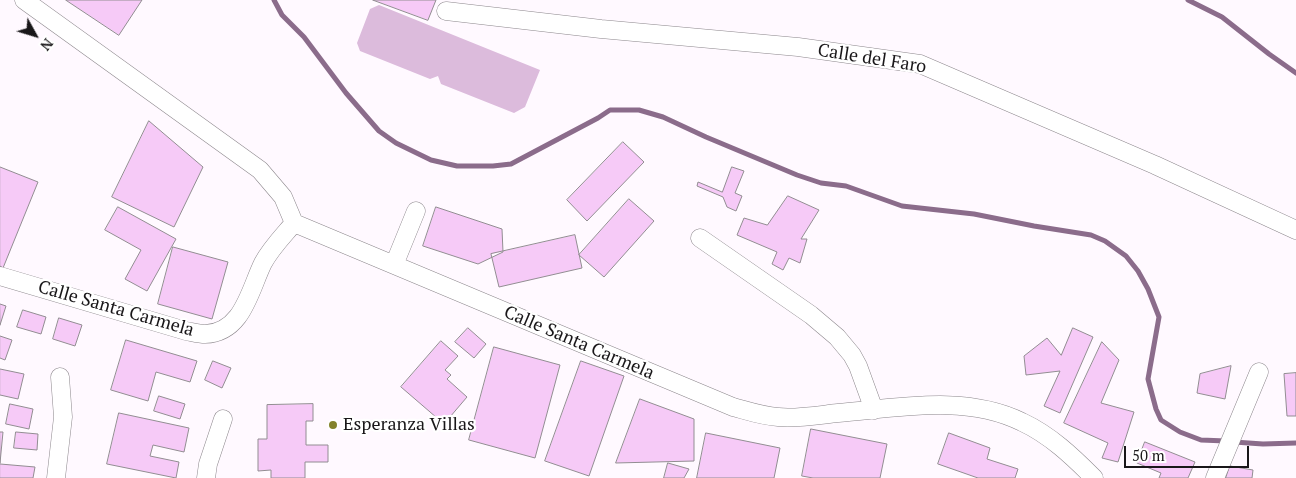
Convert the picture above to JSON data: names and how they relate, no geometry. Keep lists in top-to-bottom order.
{
  "streets": {
    "street": ["Calle del Faro", "Calle Santa Carmela"]
  },
  "places": ["Esperanza Villas"],
  "scale_bar": "50 m",
  "north": "bottom right"
}
